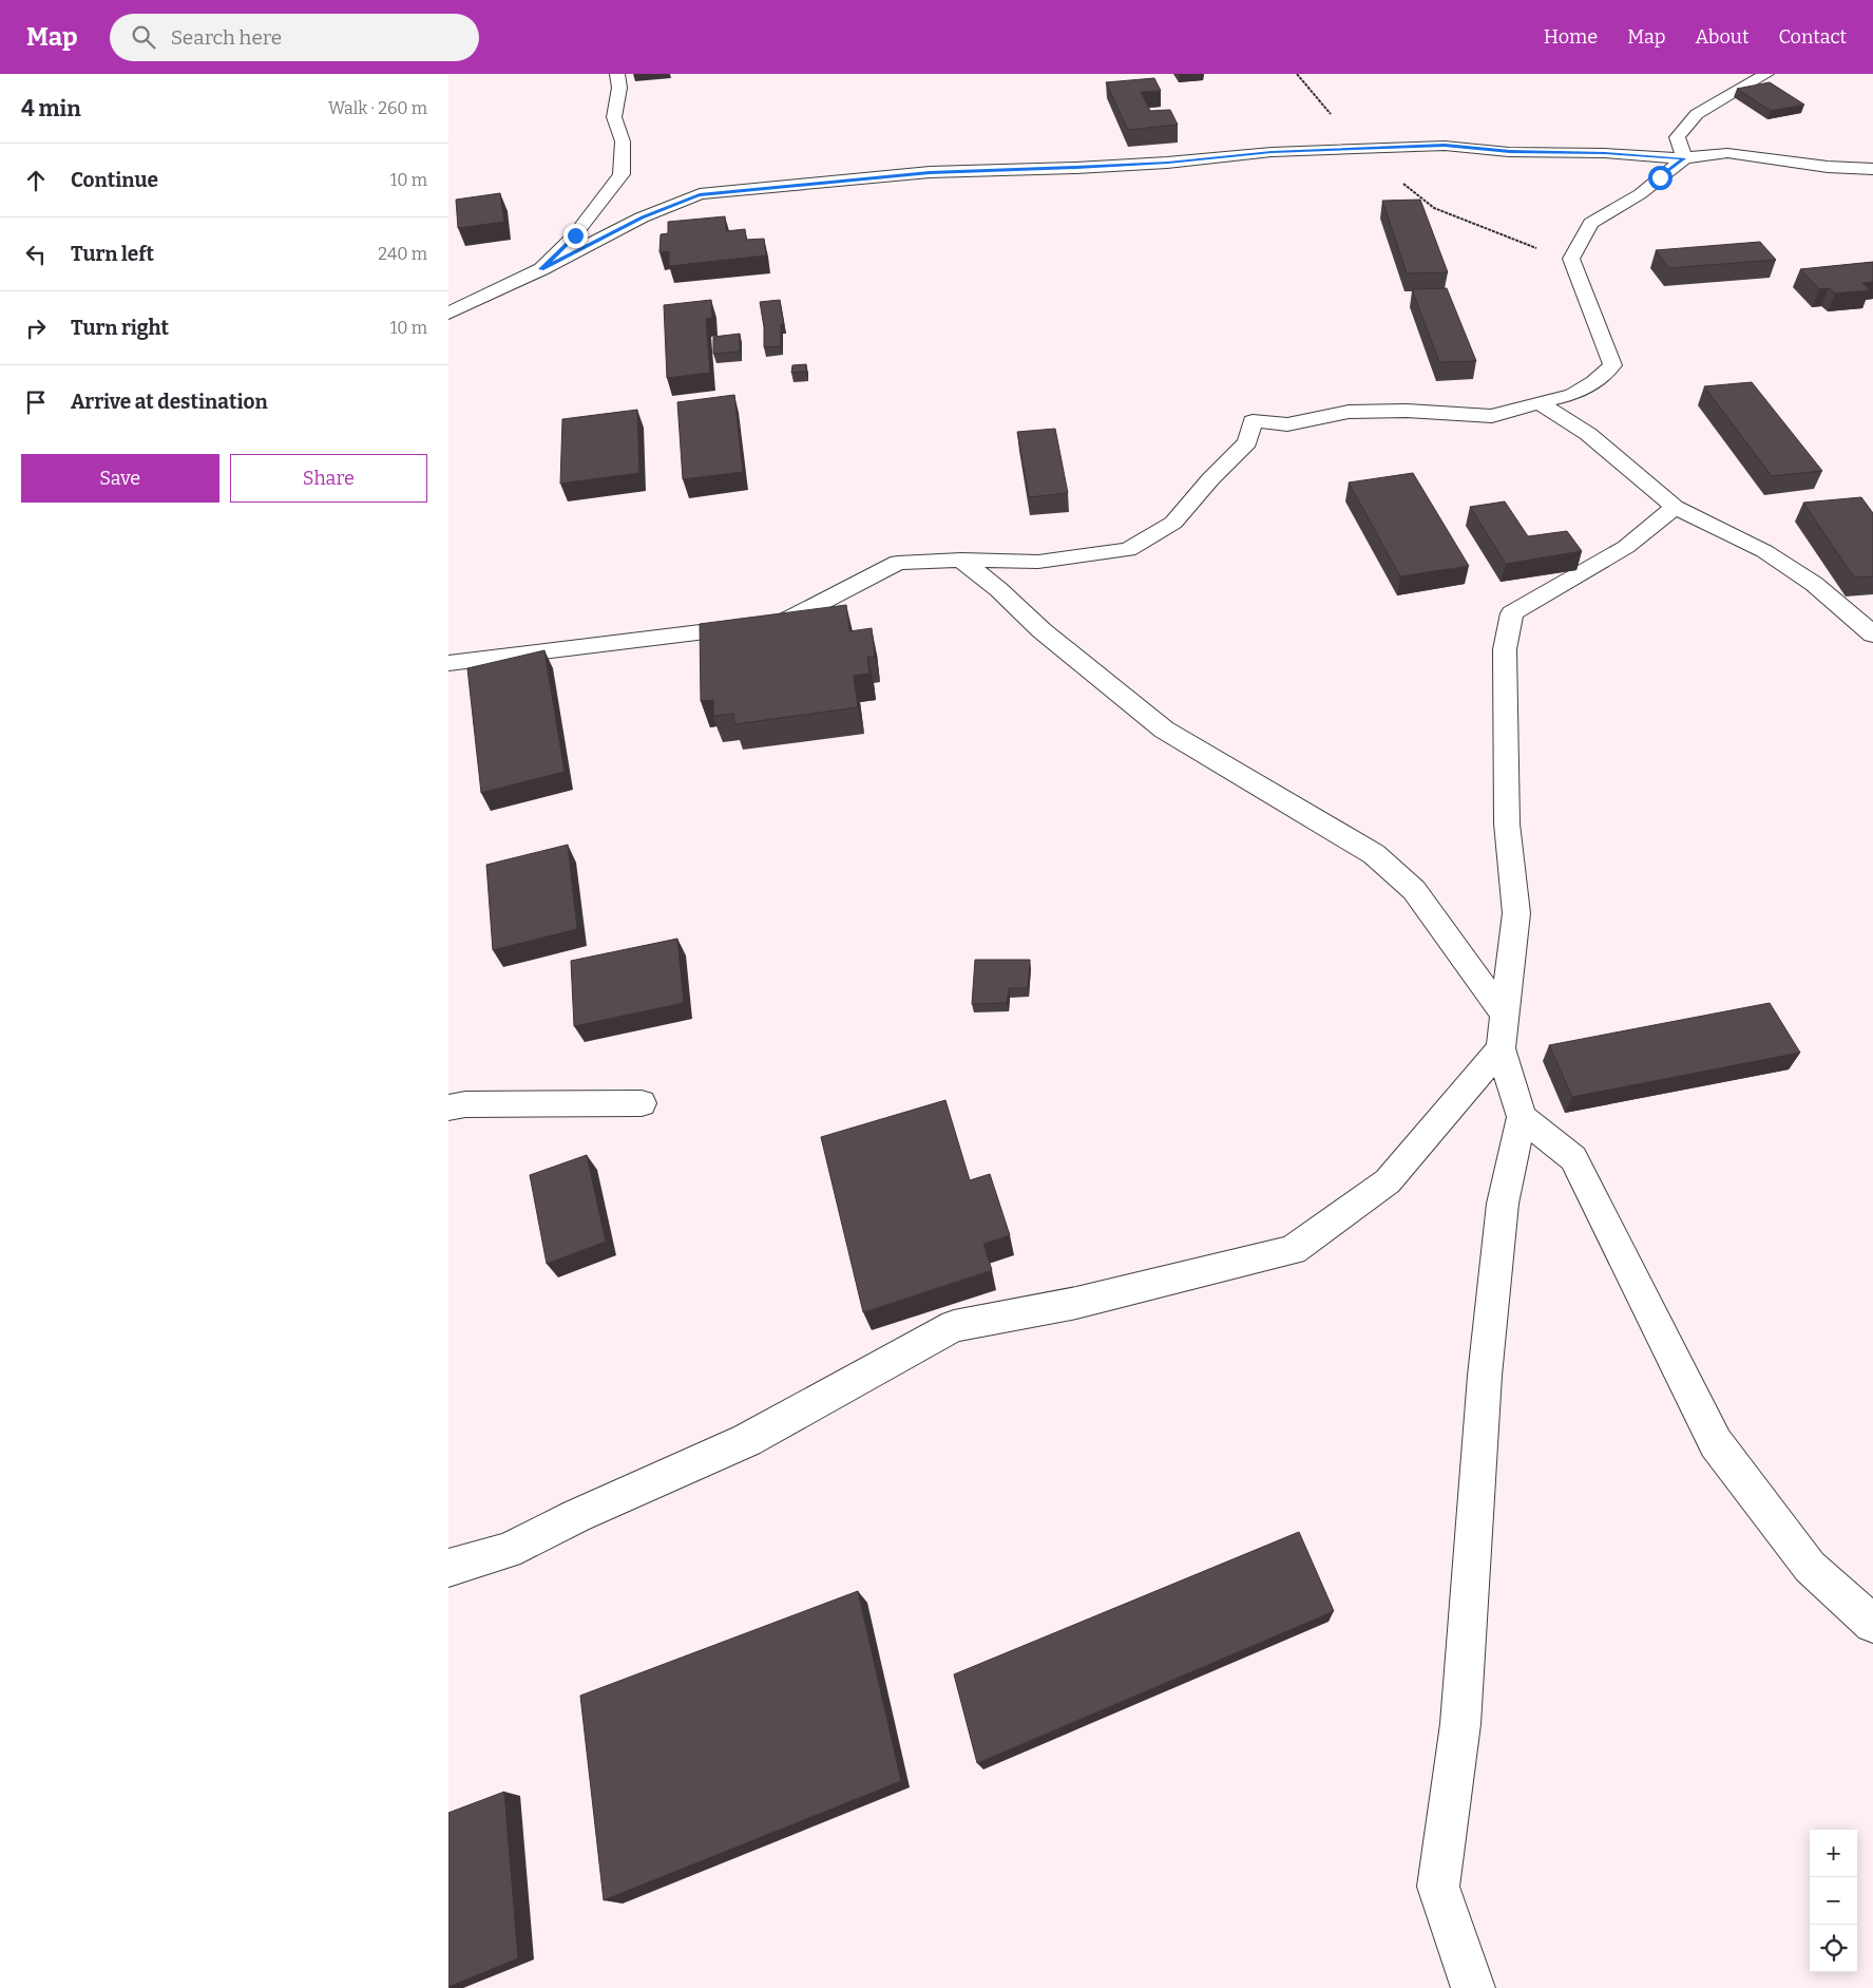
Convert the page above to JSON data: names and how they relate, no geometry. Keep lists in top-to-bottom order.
{
  "page": {
    "header": "Map",
    "search": "Search here",
    "nav": [
      "Home",
      "Map",
      "About",
      "Contact"
    ],
    "heading": ["4 min", "Walk · 260 m"],
    "list": [
      ["Continue", "10 m"],
      ["Turn left", "240 m"],
      ["Turn right", "10 m"],
      "Arrive at destination"
    ],
    "buttons": ["Save", "Share"],
    "map_buttons": ["+", "−"]
  }
}
